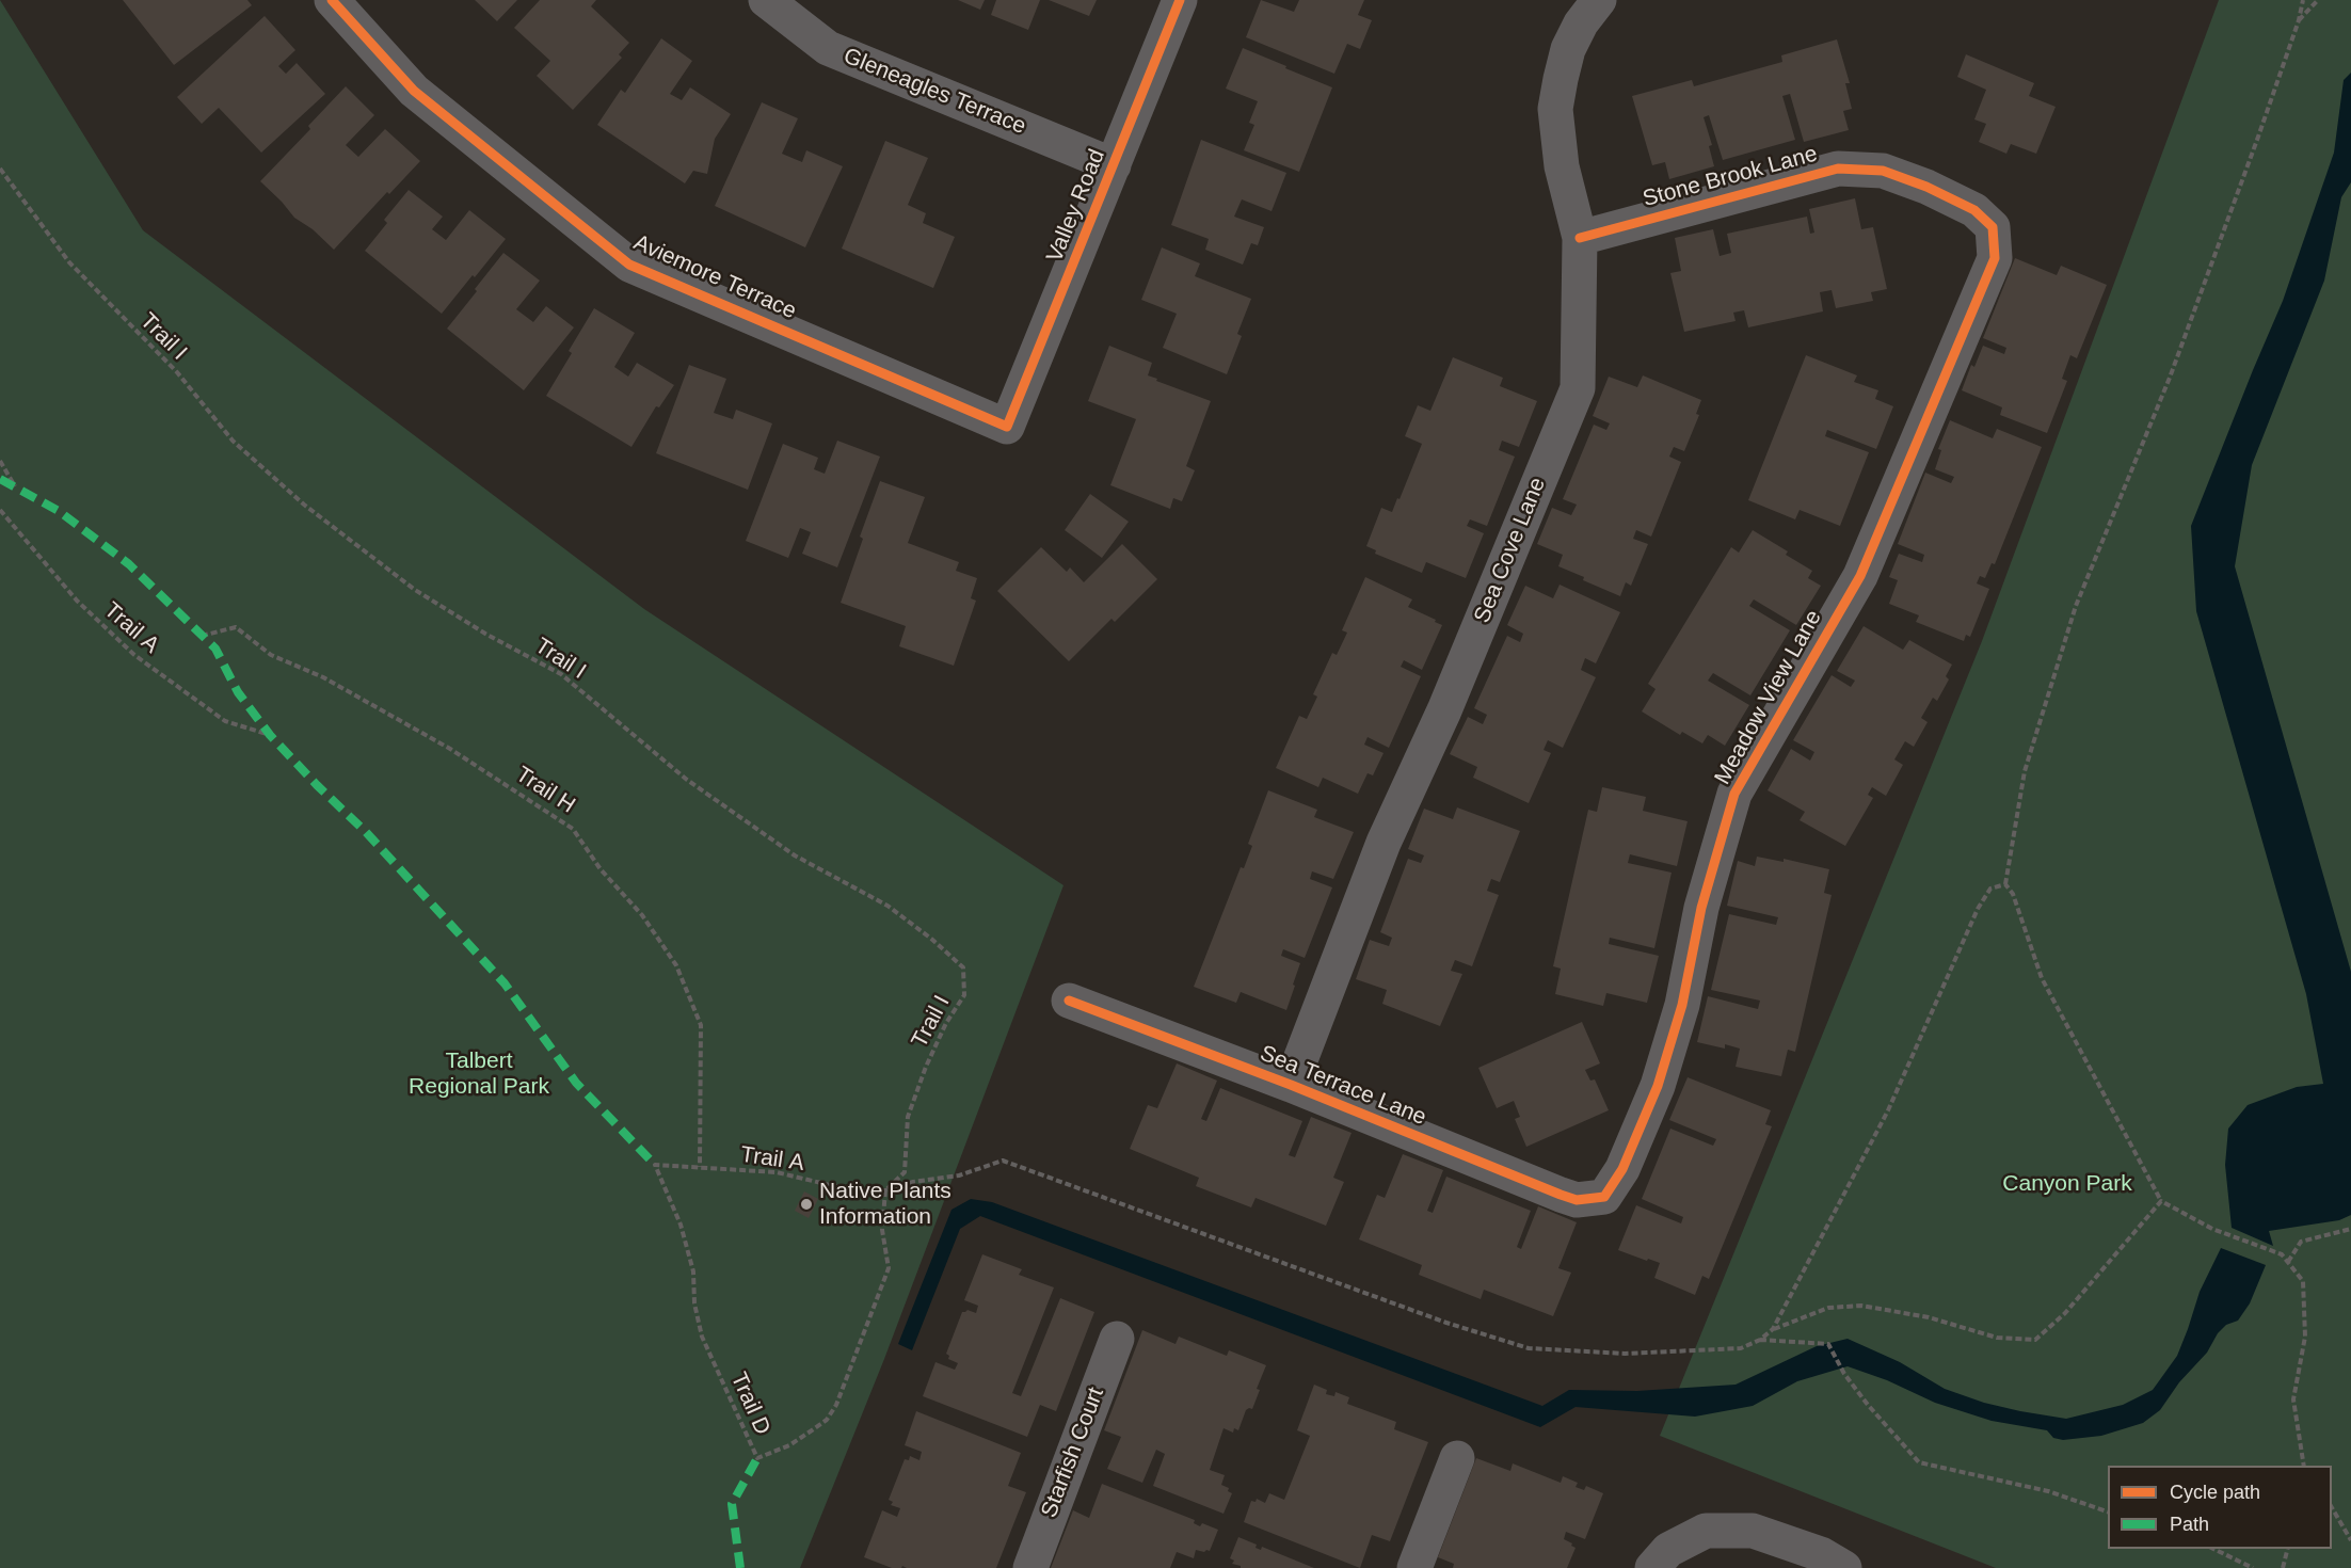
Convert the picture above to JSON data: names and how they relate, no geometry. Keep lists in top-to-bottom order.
{
  "streets": {
    "street": [
      "Gleneagles Terrace",
      "Stone Brook Lane",
      "Valley Road",
      "Aviemore Terrace",
      "Sea Cove Lane",
      "Meadow View Lane",
      "Sea Terrace Lane",
      "Starfish Court"
    ],
    "path": [
      "Trail I",
      "Trail A",
      "Trail H",
      "Trail D"
    ]
  },
  "crossings": [
    ["Gleneagles Terrace", "Valley Road"],
    ["Stone Brook Lane", "Sea Cove Lane"],
    ["Stone Brook Lane", "Meadow View Lane"],
    ["Valley Road", "Aviemore Terrace"],
    ["Trail I", "Trail A"],
    ["Trail I", "Trail D"],
    ["Sea Cove Lane", "Sea Terrace Lane"],
    ["Trail A", "Trail H"],
    ["Trail A", "Trail D"],
    ["Meadow View Lane", "Sea Terrace Lane"]
  ],
  "parks": ["Talbert Regional Park", "Canyon Park"],
  "places": ["Native Plants Information"],
  "legend": ["Cycle path", "Path"]
}
